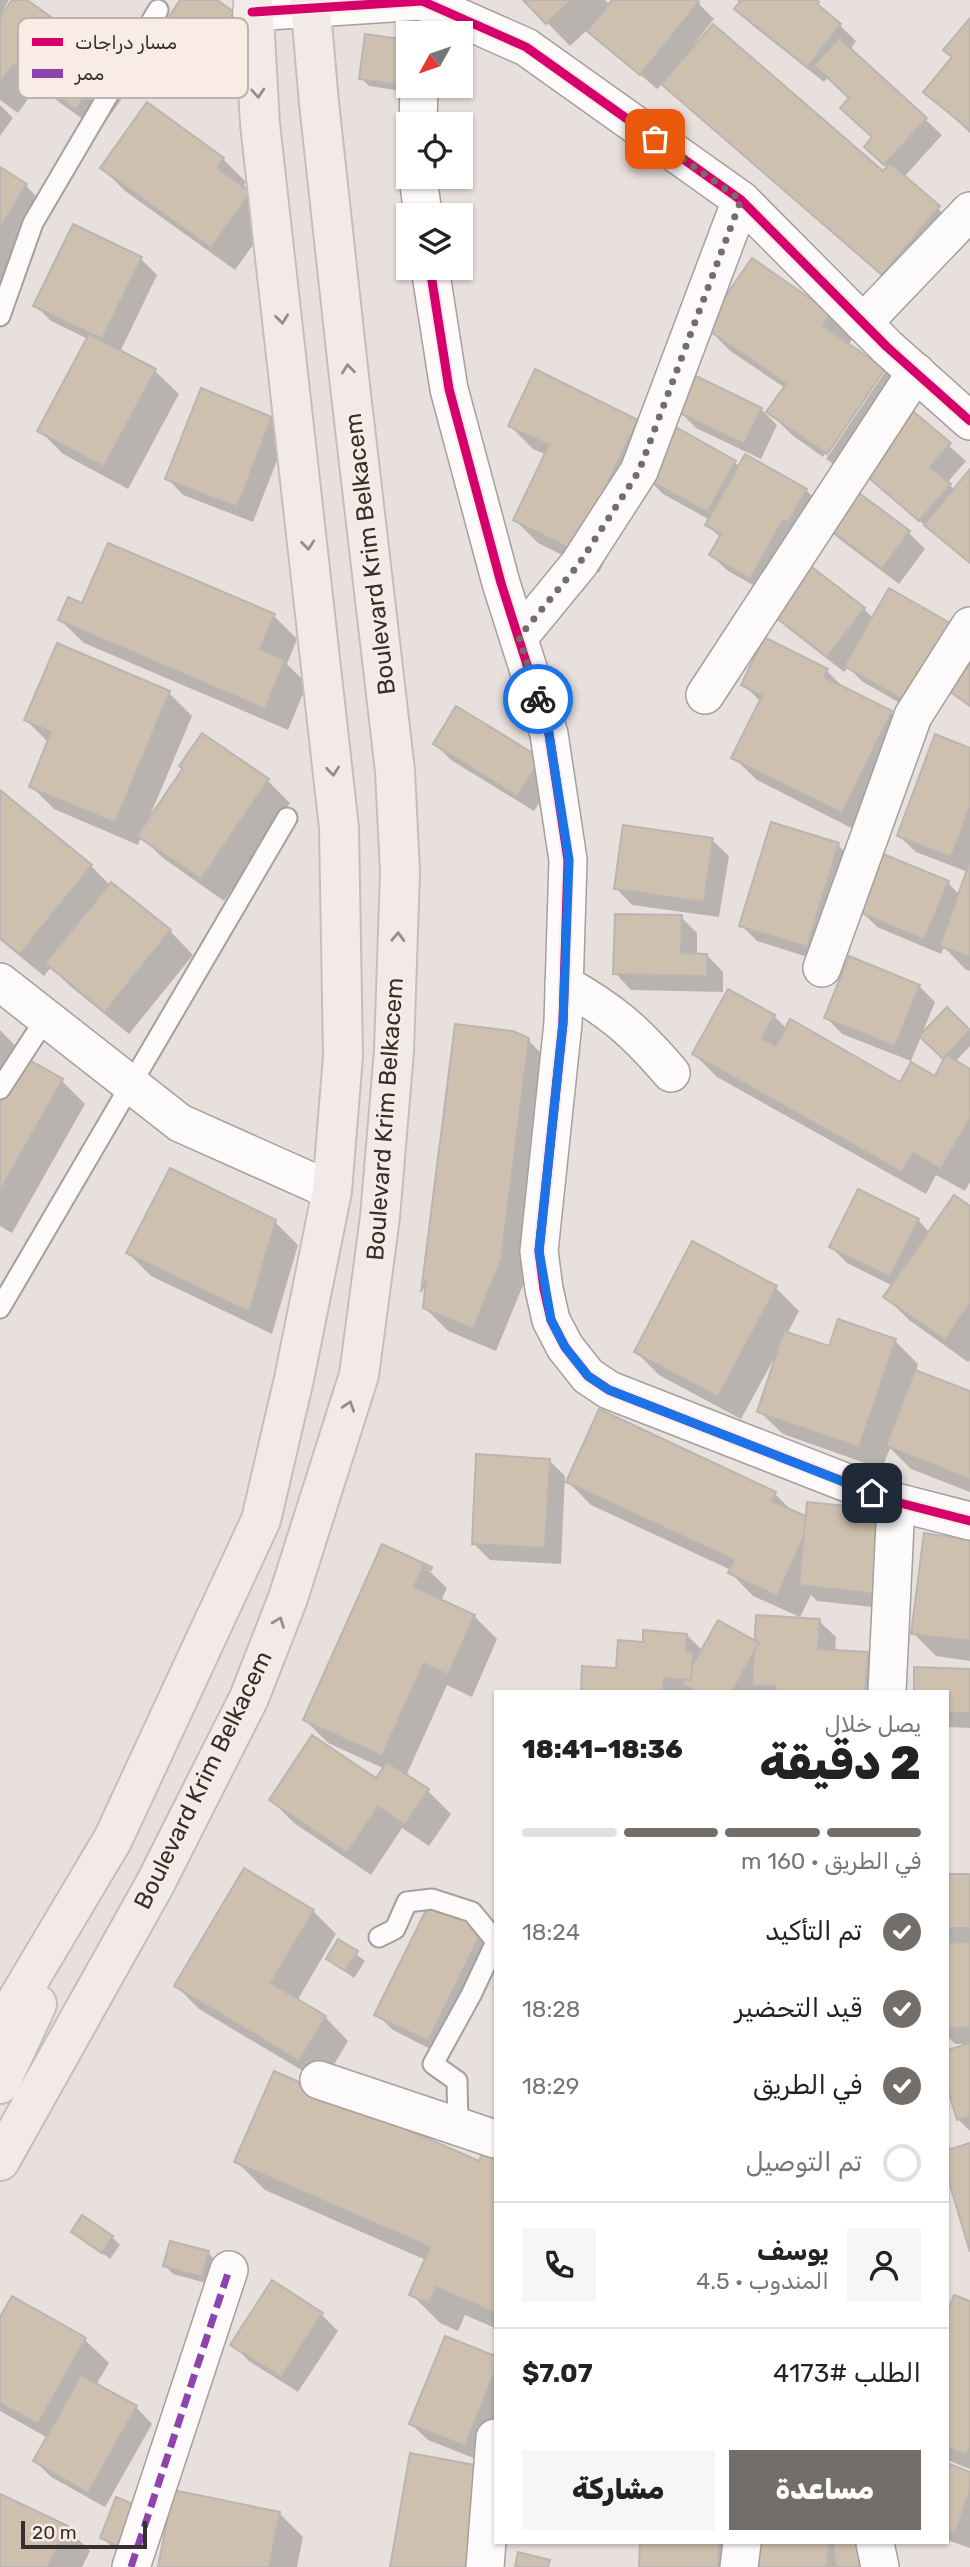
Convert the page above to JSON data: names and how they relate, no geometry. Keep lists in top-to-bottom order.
{
  "streets": {
    "main road": ["Boulevard Krim Belkacem"]
  },
  "legend": ["مسار دراجات", "ممر"],
  "scale_bar": "20 m",
  "north": "bottom left",
  "page": {
    "heading": ["2 دقيقة", "يصل خلال", "18:36–18:41"],
    "panel": [
      "يوسف",
      "المندوب · 4.5",
      "الطلب #4173",
      "$7.07"
    ],
    "bar": "في الطريق · 160 m",
    "list": [
      ["تم التأكيد", "18:24"],
      ["قيد التحضير", "18:28"],
      ["في الطريق", "18:29"],
      "تم التوصيل"
    ],
    "buttons": ["مساعدة", "مشاركة"],
    "scale": "20 m"
  }
}
